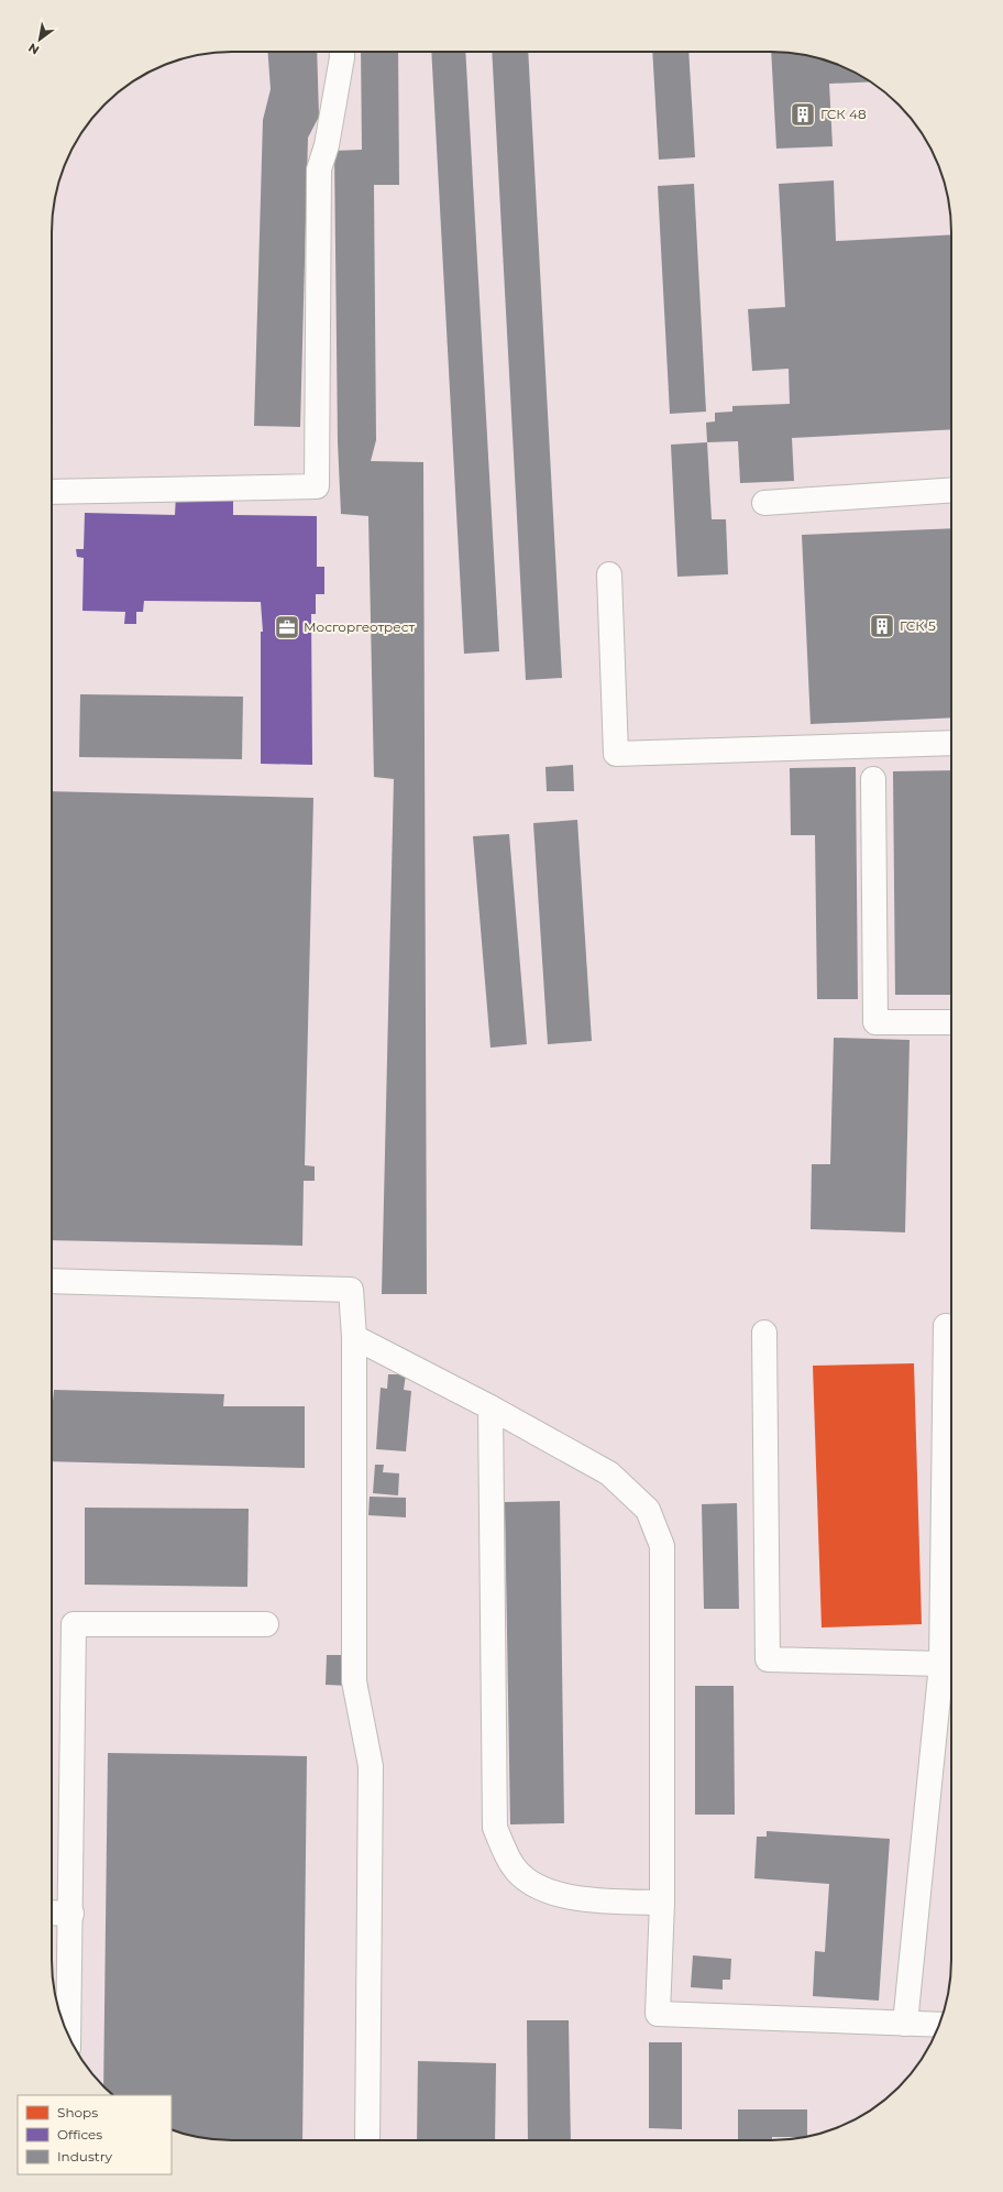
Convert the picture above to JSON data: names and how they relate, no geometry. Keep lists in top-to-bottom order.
{
  "places": {
    "building": ["ГСК 48", "ГСК 5"],
    "office": ["Мосгоргеотрест"]
  },
  "legend": ["Shops", "Offices", "Industry"],
  "north": "bottom left"
}
